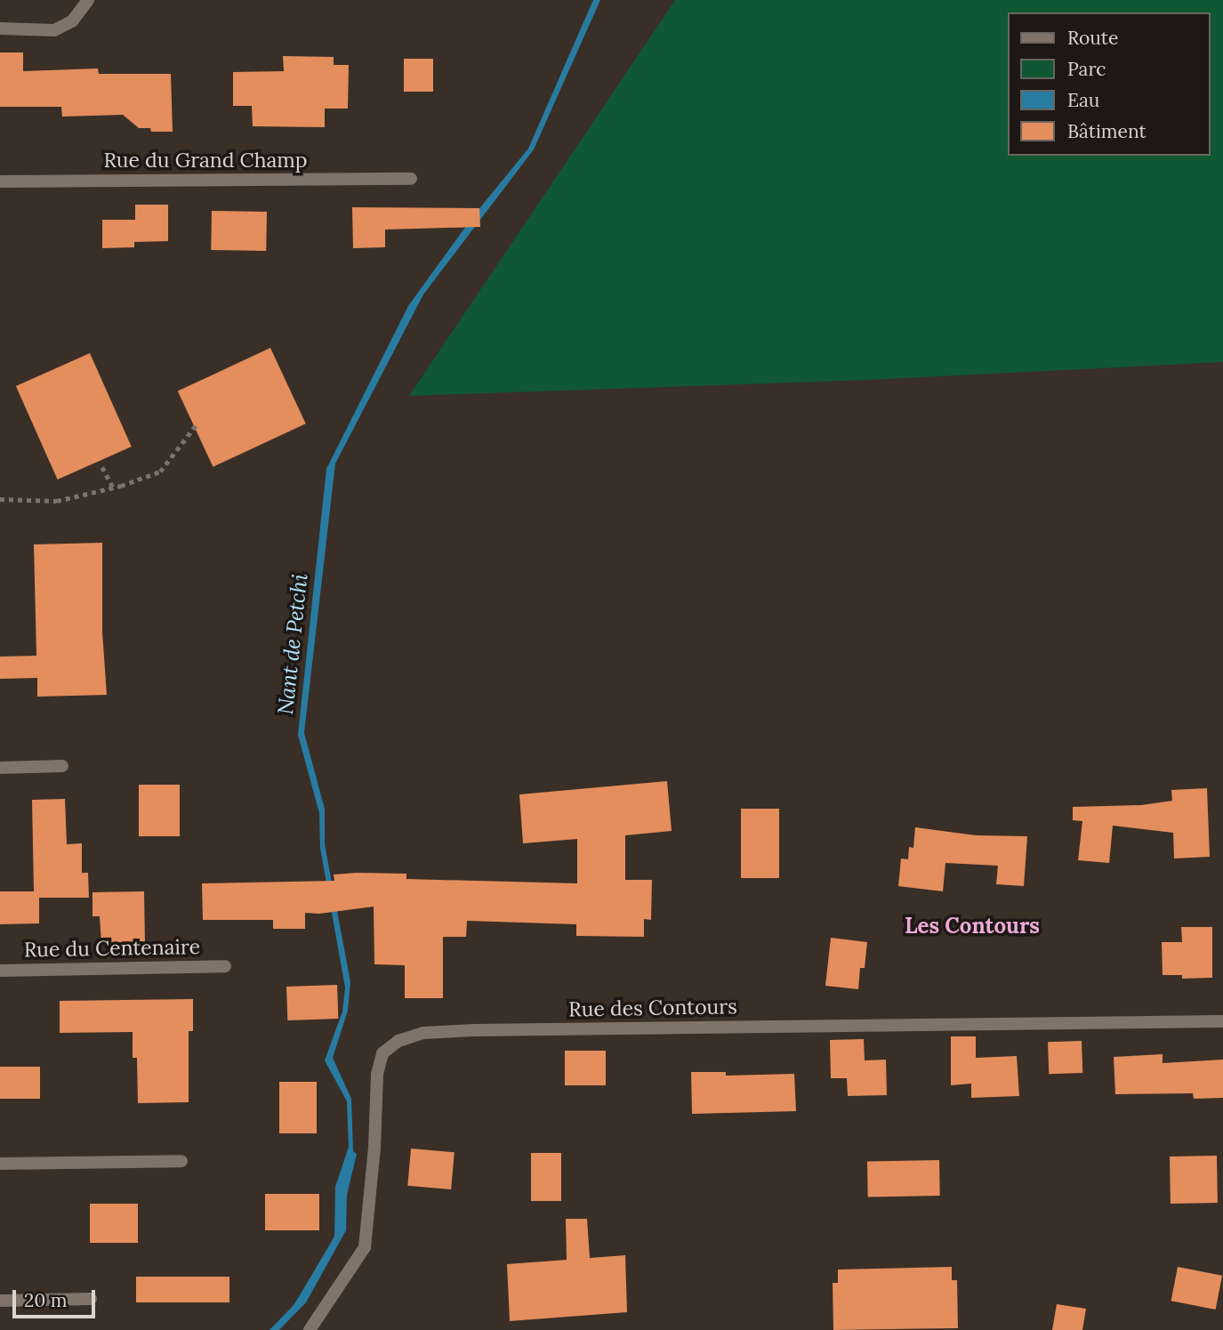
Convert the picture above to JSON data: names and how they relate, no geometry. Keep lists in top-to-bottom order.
{
  "streets": {
    "street": ["Rue du Grand Champ", "Rue du Centenaire", "Rue des Contours"]
  },
  "districts": ["Les Contours"],
  "water": ["Nant de Petchi"],
  "legend": [
    "Route",
    "Parc",
    "Eau",
    "Bâtiment"
  ],
  "scale_bar": "20 m"
}
